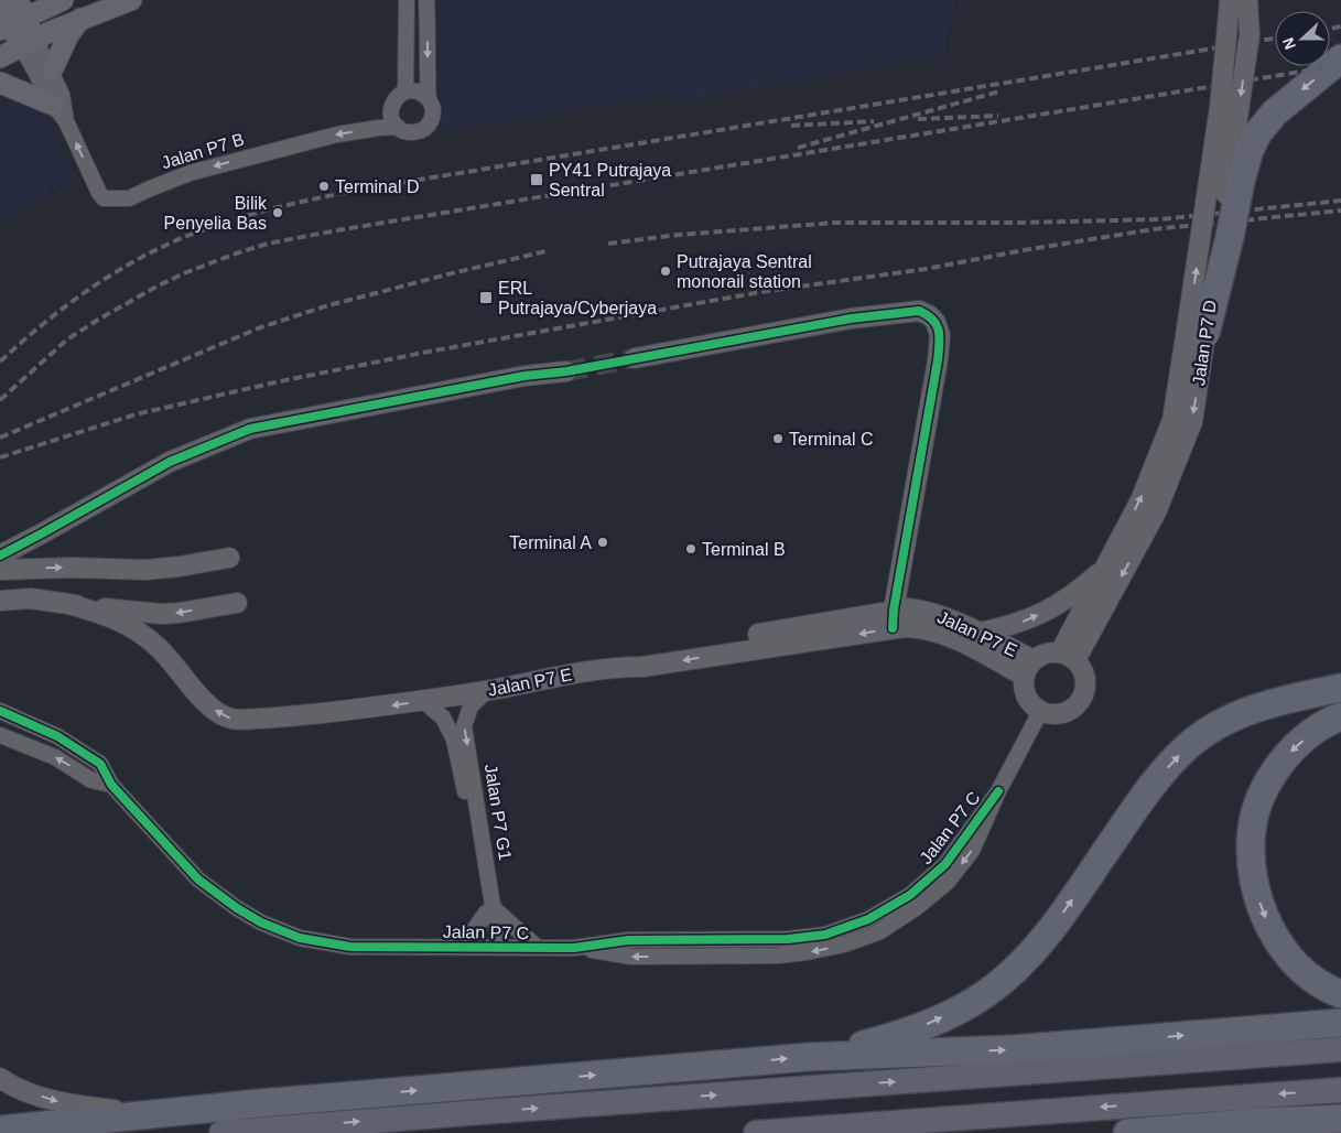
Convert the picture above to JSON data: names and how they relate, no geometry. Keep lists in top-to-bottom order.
{
  "streets": {
    "street": [
      "Jalan P7 B",
      "Jalan P7 D",
      "Jalan P7 E",
      "Jalan P7 G1",
      "Jalan P7 C"
    ]
  },
  "crossings": [
    ["Jalan P7 D", "Jalan P7 E"],
    ["Jalan P7 D", "Jalan P7 C"],
    ["Jalan P7 E", "Jalan P7 G1"],
    ["Jalan P7 E", "Jalan P7 C"],
    ["Jalan P7 G1", "Jalan P7 C"]
  ],
  "places": {
    "transit": ["PY41 Putrajaya Sentral", "ERL Putrajaya/Cyberjaya"],
    "other": [
      "Terminal D",
      "Bilik Penyelia Bas",
      "Putrajaya Sentral monorail station",
      "Terminal C",
      "Terminal A",
      "Terminal B"
    ]
  },
  "north": "left"
}
